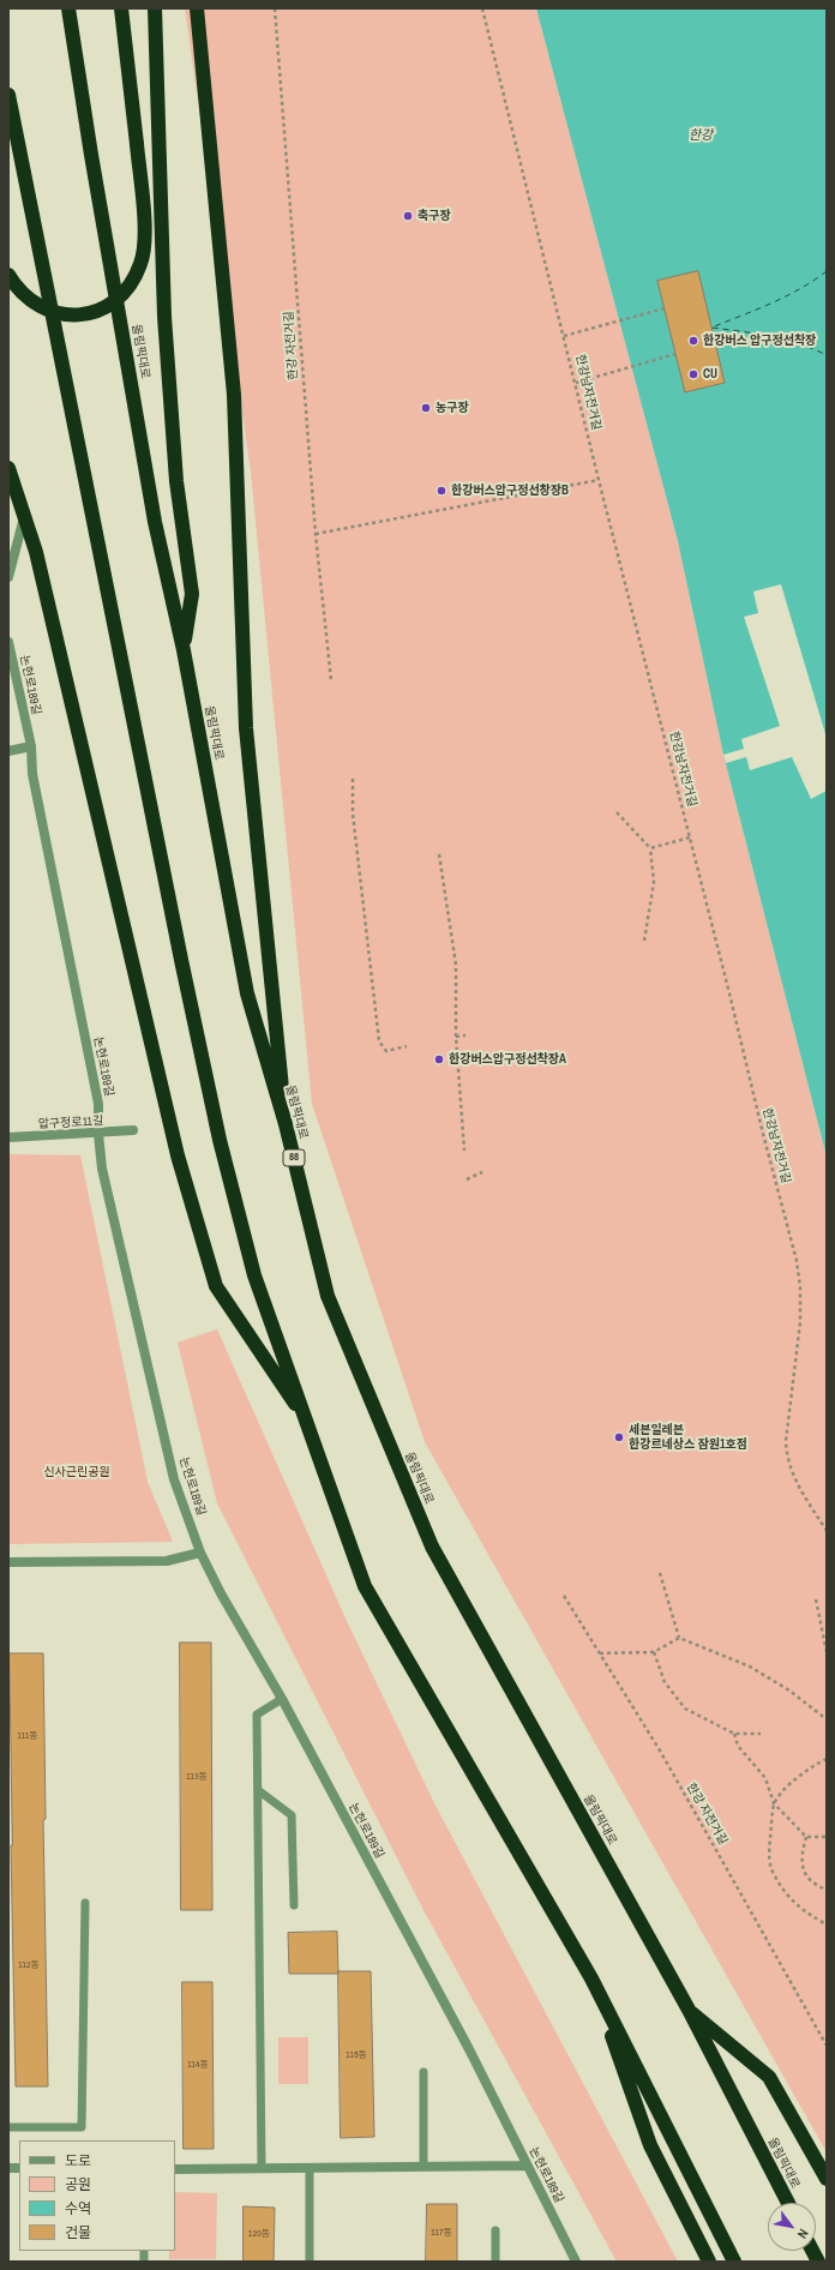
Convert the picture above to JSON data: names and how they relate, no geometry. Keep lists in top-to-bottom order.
{
  "streets": {
    "highway": ["올림픽대로", "88"],
    "street": ["논현로189길", "압구정로11길"],
    "path": ["한강 자전거길", "한강남자전거길"]
  },
  "crossings": [
    ["논현로189길", "압구정로11길"]
  ],
  "water": ["한강"],
  "parks": ["신사근린공원"],
  "places": [
    "축구장",
    "한강버스 압구정선착장",
    "CU",
    "농구장",
    "한강버스압구정선창장B",
    "한강버스압구정선착장A",
    "세븐일레븐 한강르네상스 잠원1호점"
  ],
  "house_numbers": [
    "111동",
    "113동",
    "112동",
    "115동",
    "114동",
    "117동",
    "120동"
  ],
  "legend": [
    "도로",
    "공원",
    "수역",
    "건물"
  ],
  "north": "bottom right"
}
